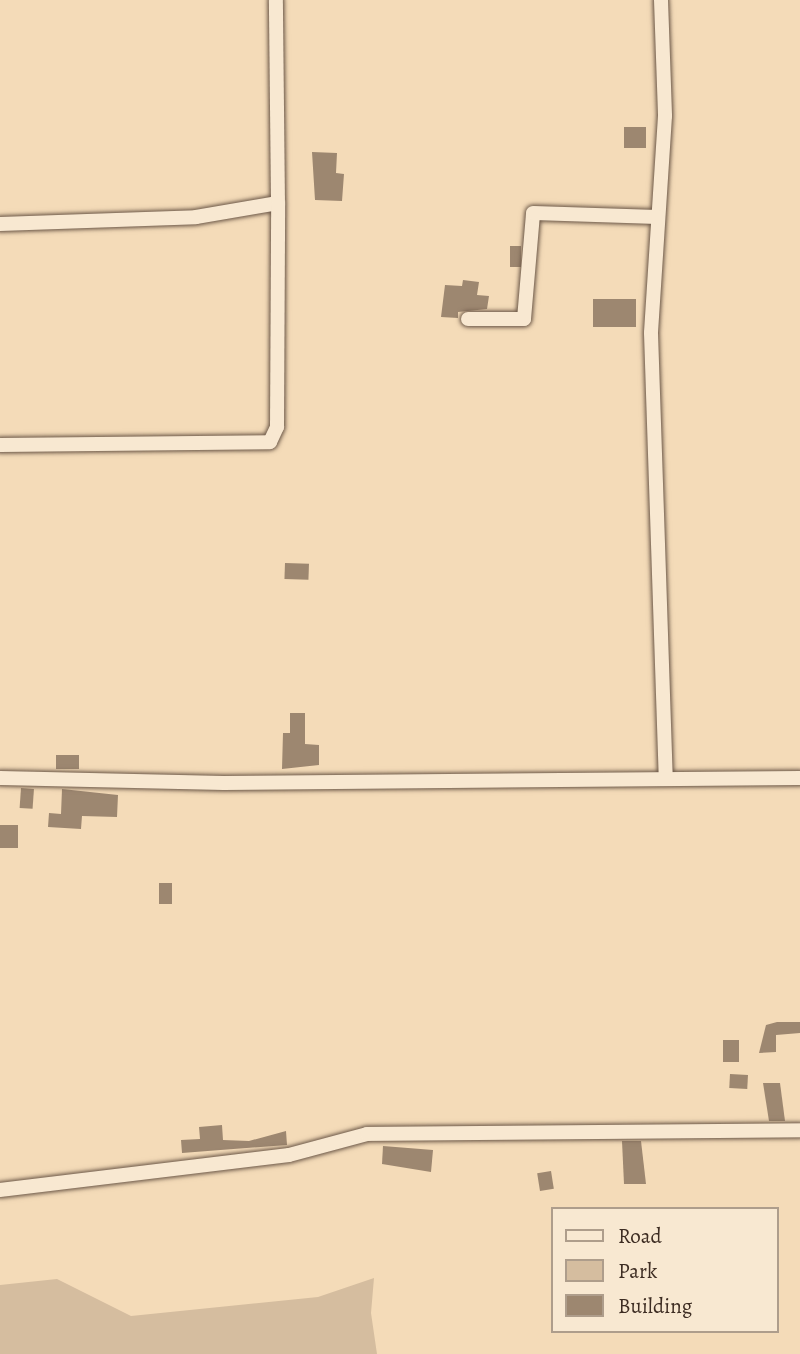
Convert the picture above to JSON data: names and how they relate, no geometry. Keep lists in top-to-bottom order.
{
  "legend": ["Road", "Park", "Building"]
}
